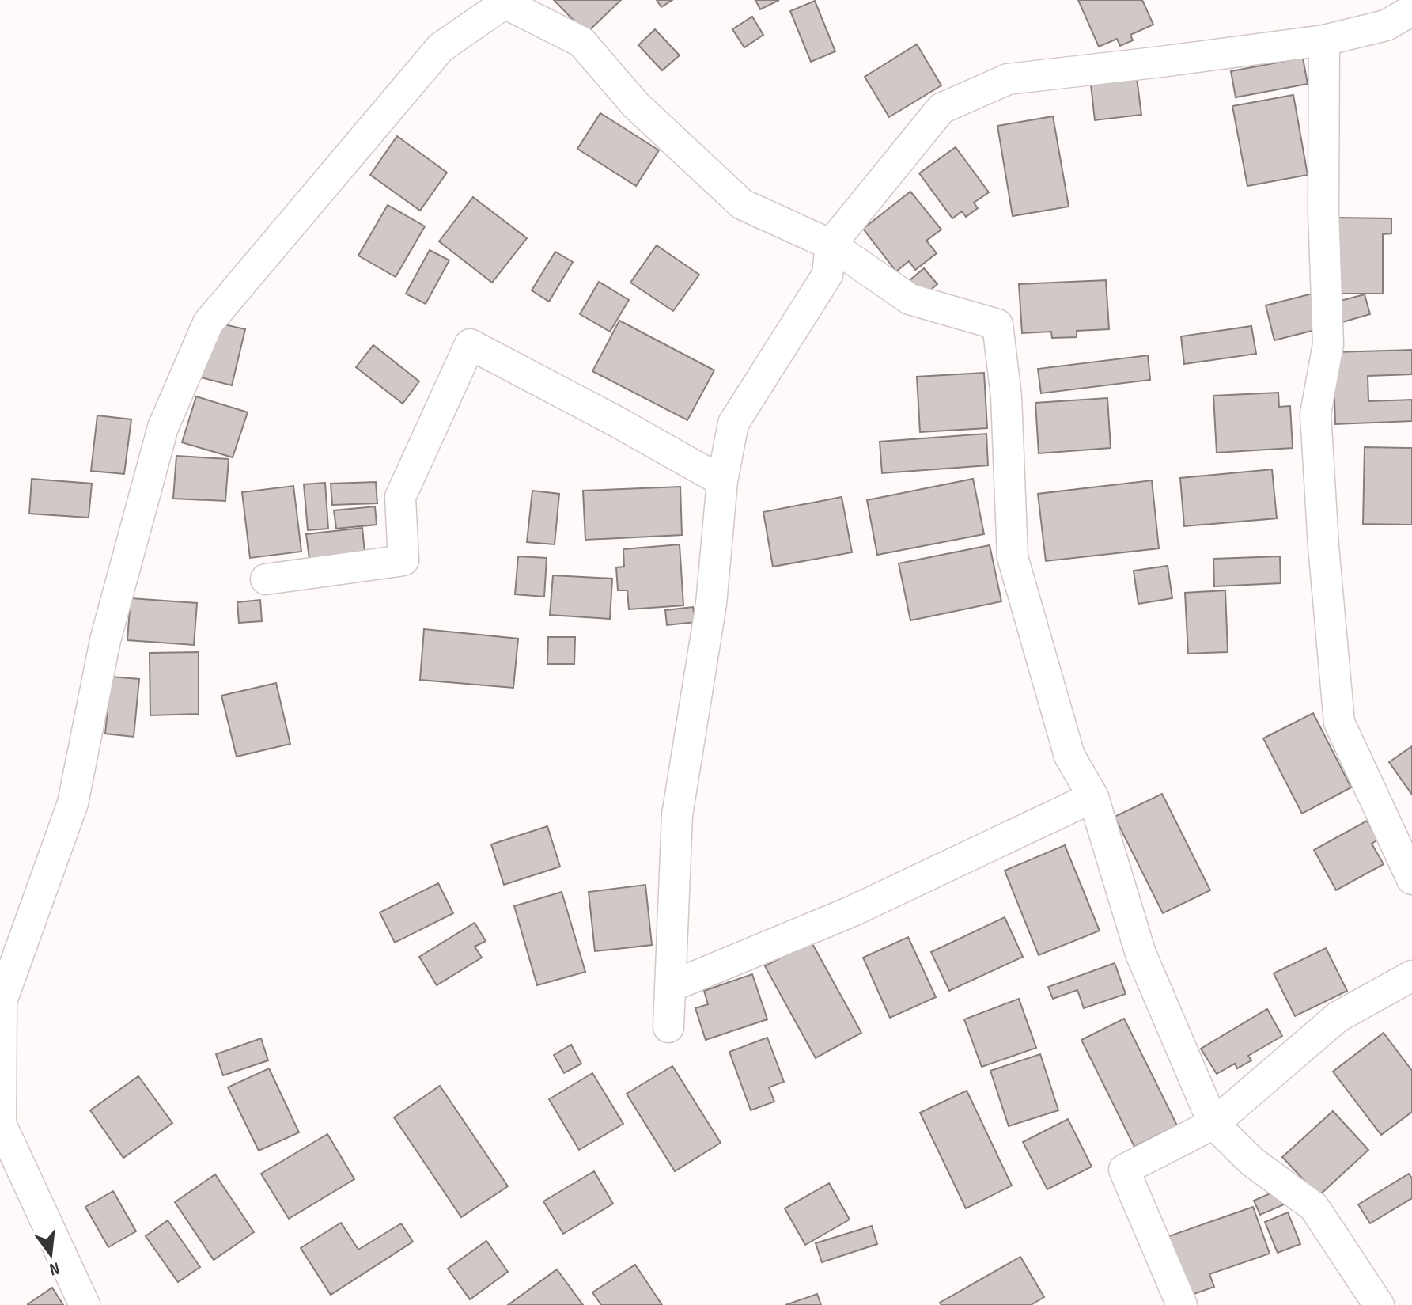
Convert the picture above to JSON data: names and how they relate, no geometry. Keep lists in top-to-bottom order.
{
  "north": "bottom"
}
